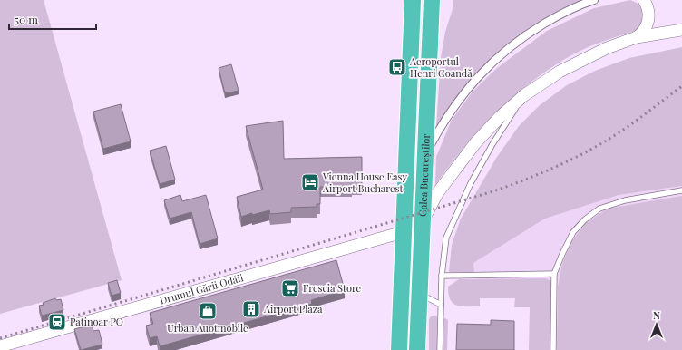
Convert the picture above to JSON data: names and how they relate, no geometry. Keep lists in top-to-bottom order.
{
  "streets": {
    "highway": ["Calea Bucureștilor"],
    "street": ["Drumul Gării Odăii"]
  },
  "crossings": [
    ["Calea Bucureștilor", "Drumul Gării Odăii"]
  ],
  "places": {
    "bus stop": ["Aeroportul Henri Coandă"],
    "hotel": ["Vienna House Easy Airport Bucharest"],
    "supermarket": ["Frescia Store"],
    "building": ["Airport Plaza"],
    "shop": ["Urban Auotmobile"],
    "station": ["Patinoar PO"]
  },
  "scale_bar": "50 m",
  "north": "top"
}
